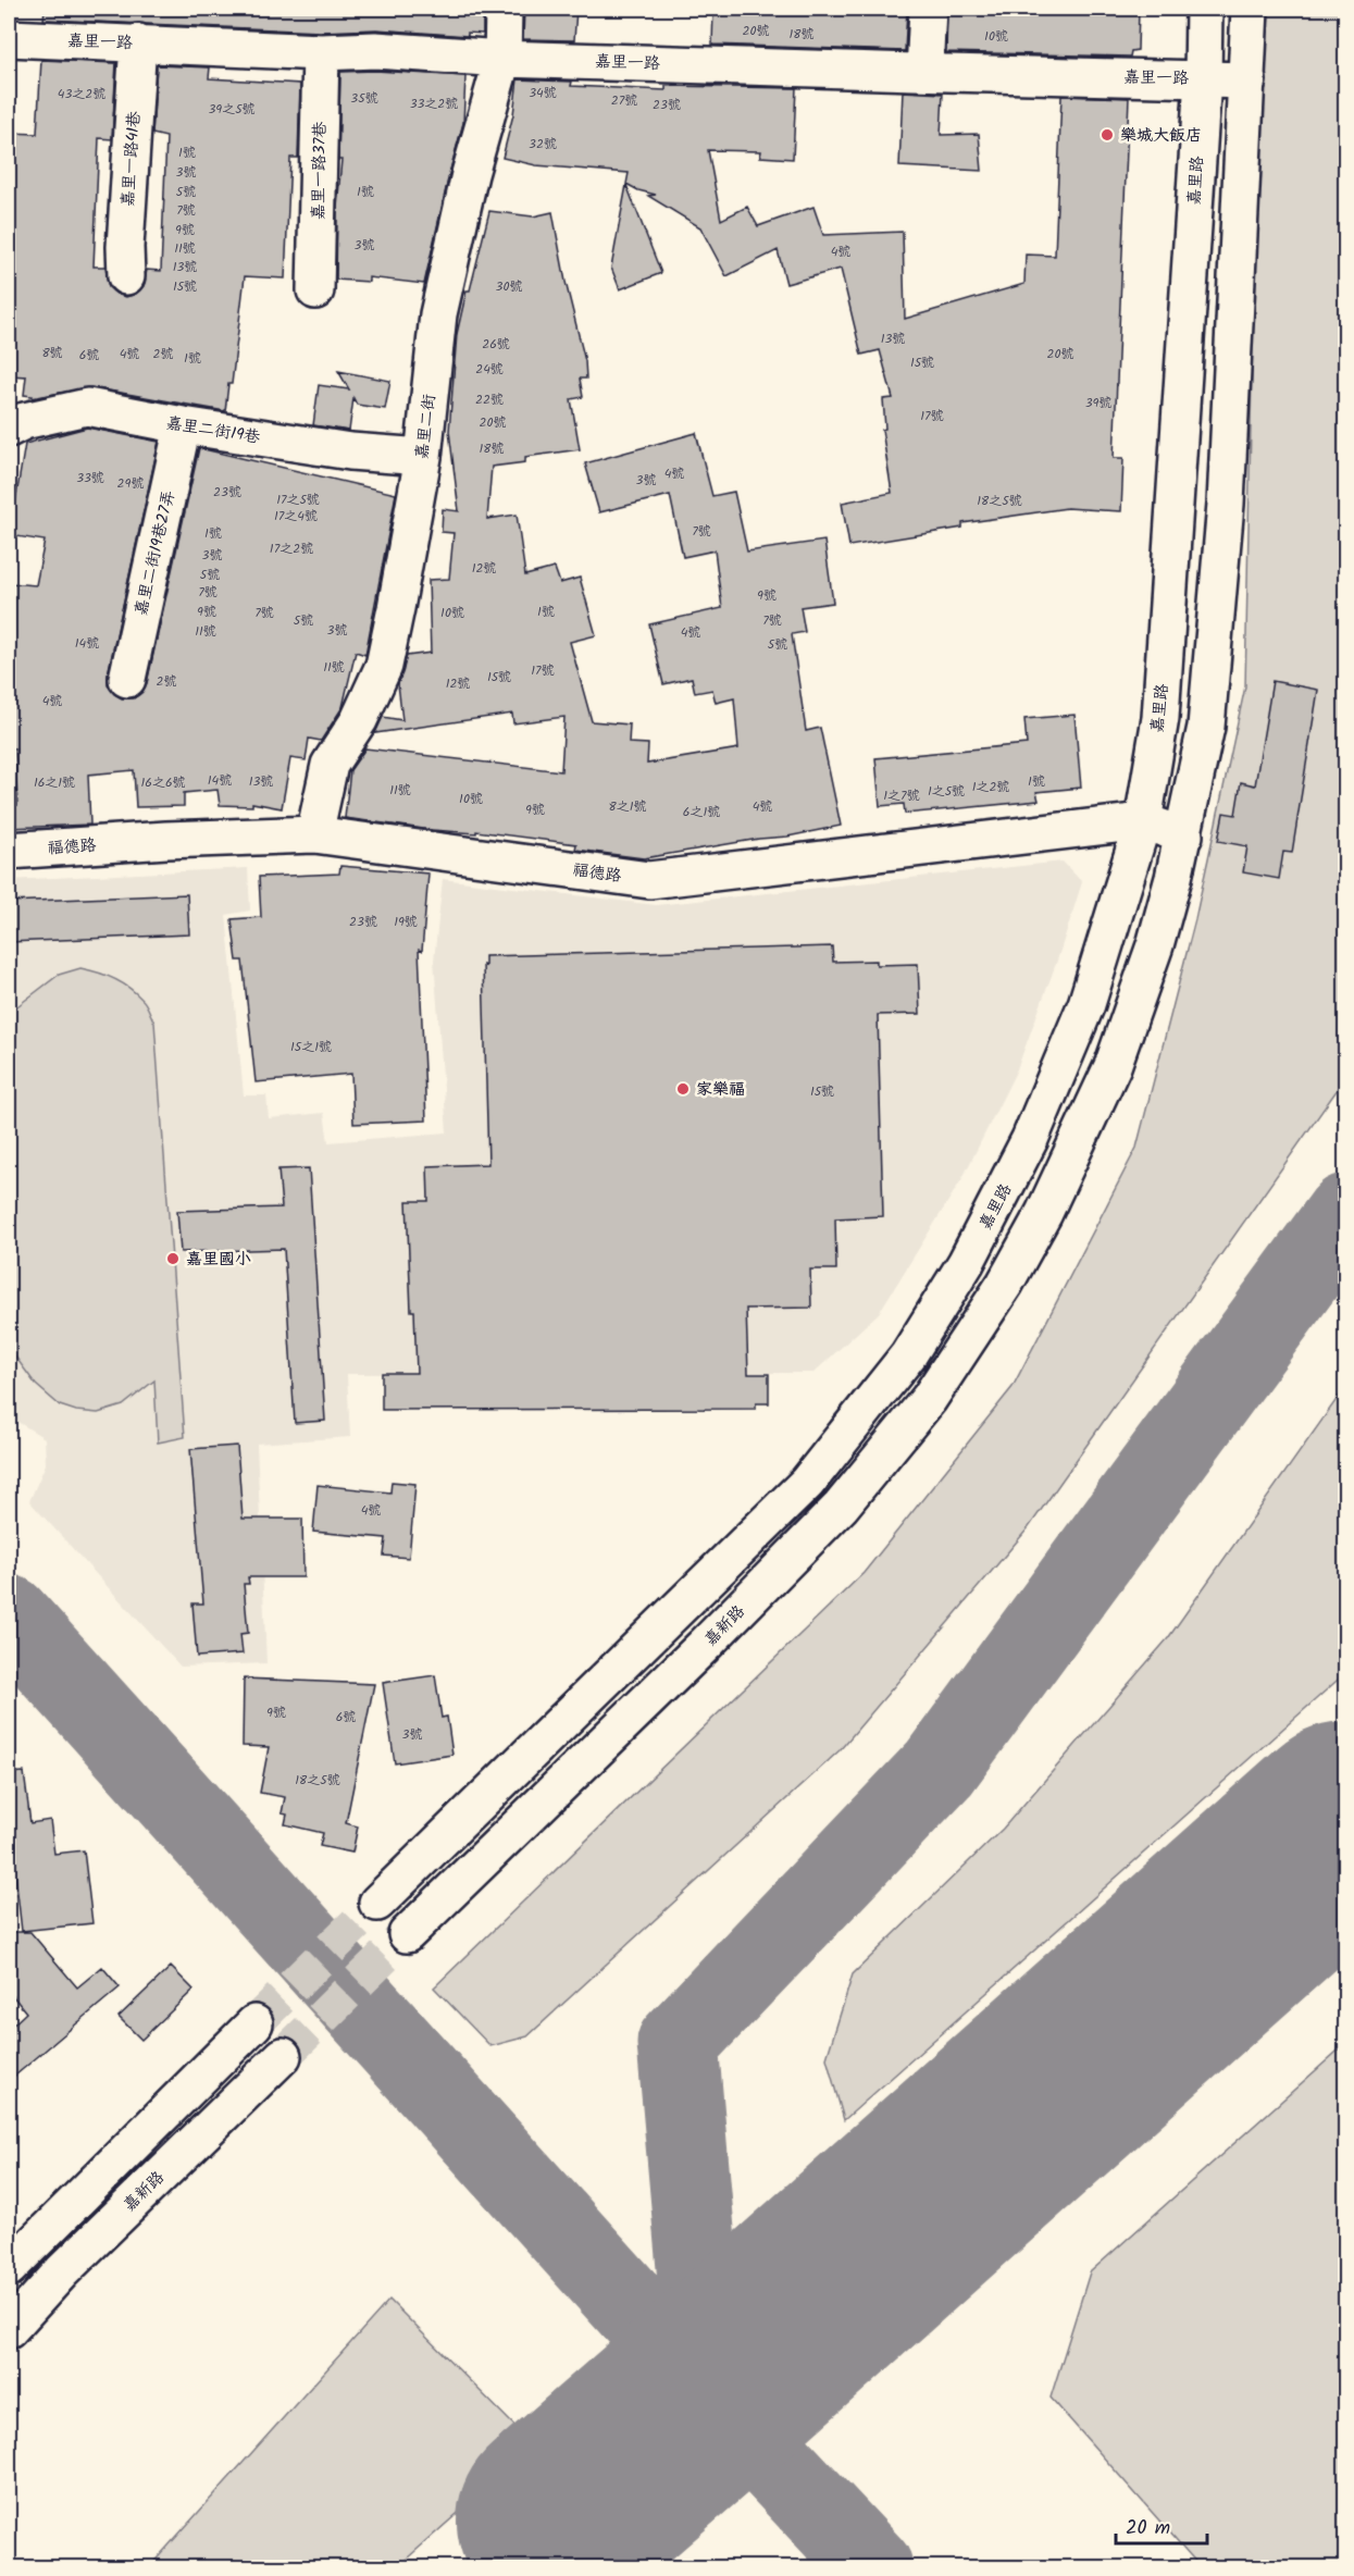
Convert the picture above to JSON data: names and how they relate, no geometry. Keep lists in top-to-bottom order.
{
  "streets": {
    "main road": [
      "嘉里一路",
      "嘉里一路41巷",
      "嘉里一路37巷",
      "嘉里路",
      "嘉里二街",
      "嘉里二街19巷",
      "嘉里二街19巷27弄",
      "福德路",
      "嘉新路"
    ]
  },
  "crossings": [
    ["嘉里一路", "嘉里一路41巷"],
    ["嘉里一路", "嘉里一路37巷"],
    ["嘉里一路", "嘉里路"],
    ["嘉里一路", "嘉里二街"],
    ["嘉里路", "福德路"],
    ["嘉里二街", "嘉里二街19巷"],
    ["嘉里二街", "福德路"],
    ["嘉里二街19巷", "嘉里二街19巷27弄"],
    ["福德路", "嘉新路"]
  ],
  "places": ["樂城大飯店", "家樂福", "嘉里國小"],
  "house_numbers": [
    "20號",
    "18號",
    "10號",
    "34號",
    "43之2號",
    "35號",
    "27號",
    "33之2號",
    "23號",
    "39之5號",
    "32號",
    "1號",
    "3號",
    "5號",
    "1號",
    "7號",
    "9號",
    "3號",
    "11號",
    "4號",
    "13號",
    "15號",
    "30號",
    "13號",
    "26號",
    "8號",
    "4號",
    "2號",
    "20號",
    "6號",
    "1號",
    "15號",
    "24號",
    "22號",
    "39號",
    "17號",
    "20號",
    "18號",
    "4號",
    "33號",
    "3號",
    "29號",
    "23號",
    "17之5號",
    "18之5號",
    "17之4號",
    "7號",
    "1號",
    "17之2號",
    "3號",
    "12號",
    "5號",
    "7號",
    "9號",
    "9號",
    "1號",
    "7號",
    "10號",
    "5號",
    "7號",
    "3號",
    "11號",
    "4號",
    "14號",
    "5號",
    "11號",
    "17號",
    "15號",
    "2號",
    "12號",
    "4號",
    "14號",
    "13號",
    "1號",
    "16之1號",
    "16之6號",
    "1之2號",
    "11號",
    "1之5號",
    "1之7號",
    "10號",
    "8之1號",
    "4號",
    "9號",
    "6之1號",
    "23號",
    "19號",
    "15之1號",
    "15號",
    "4號",
    "9號",
    "6號",
    "3號",
    "18之5號"
  ],
  "scale_bar": "20 m"
}
